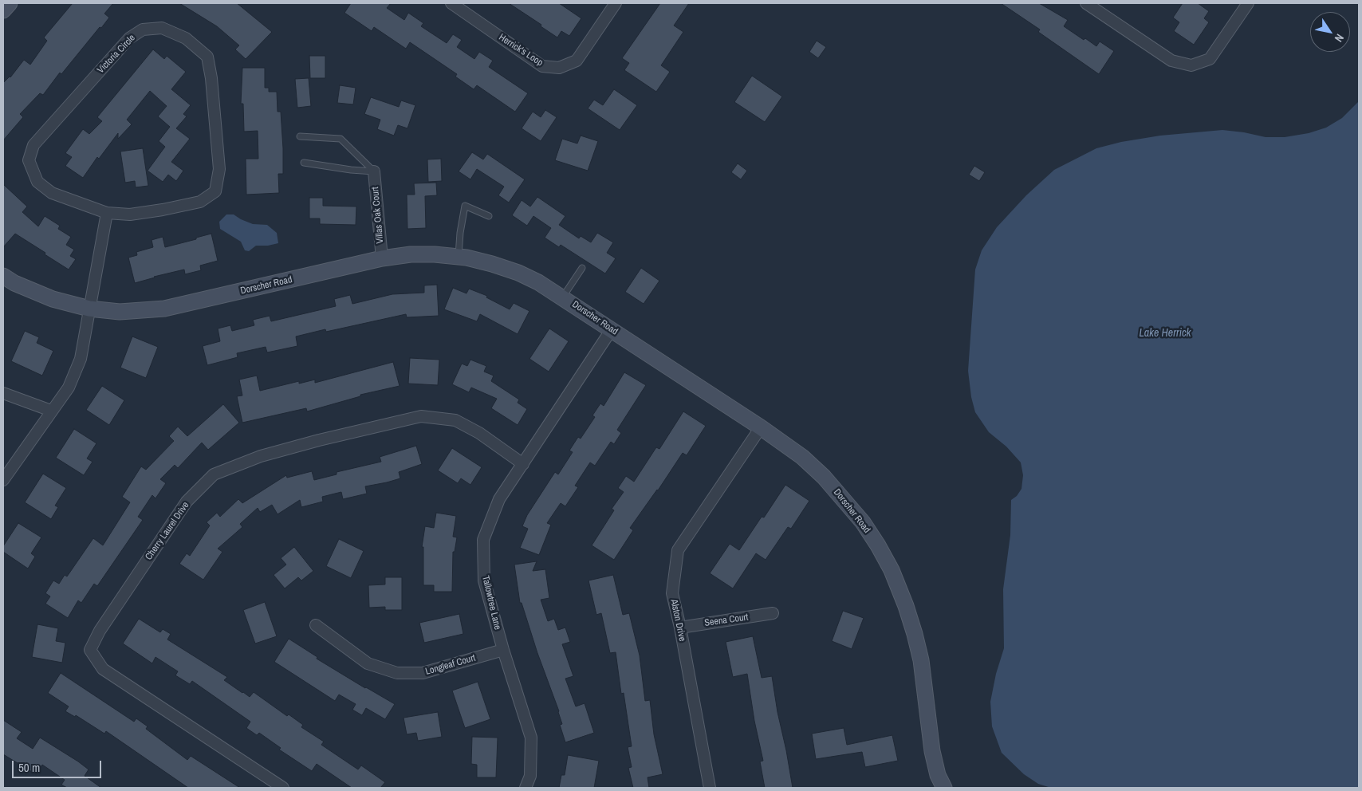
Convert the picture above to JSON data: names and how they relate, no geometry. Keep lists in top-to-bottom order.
{
  "streets": {
    "street": [
      "Herrick's Loop",
      "Victoria Circle",
      "Villas Oak Court",
      "Dorscher Road",
      "Cherry Laurel Drive",
      "Tallowtree Lane",
      "Alston Drive",
      "Seena Court",
      "Longleaf Court"
    ]
  },
  "crossings": [
    ["Villas Oak Court", "Dorscher Road"],
    ["Dorscher Road", "Tallowtree Lane"],
    ["Dorscher Road", "Alston Drive"],
    ["Cherry Laurel Drive", "Tallowtree Lane"],
    ["Tallowtree Lane", "Longleaf Court"],
    ["Alston Drive", "Seena Court"]
  ],
  "water": ["Lake Herrick"],
  "scale_bar": "50 m",
  "north": "bottom right"
}
